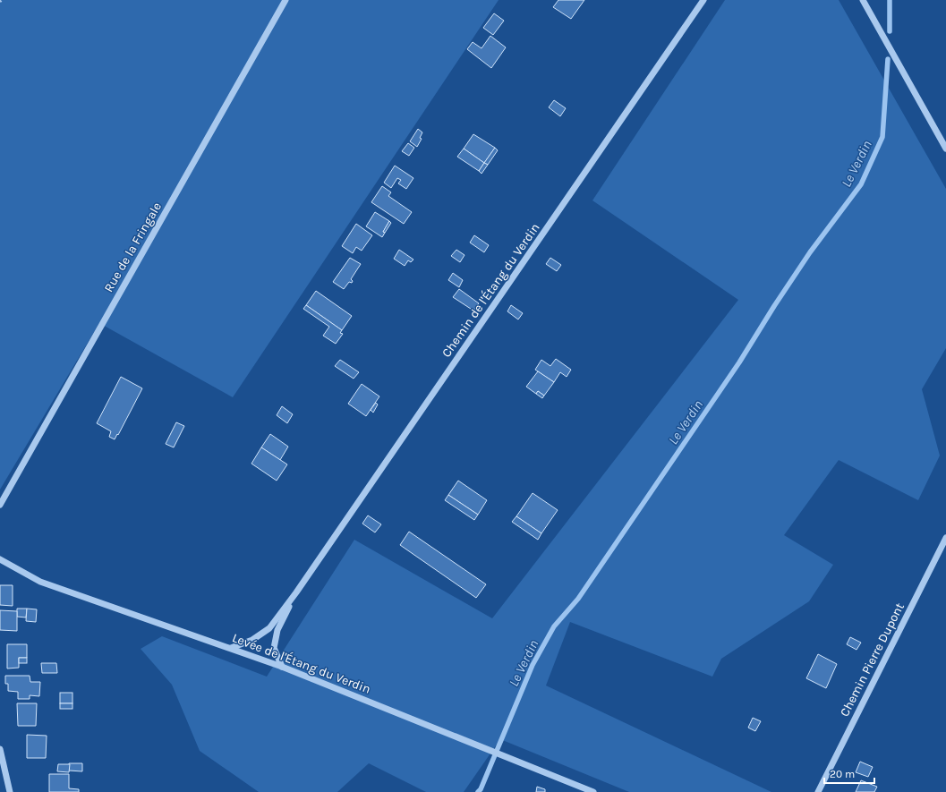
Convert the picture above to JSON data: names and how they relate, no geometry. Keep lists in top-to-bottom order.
{
  "streets": {
    "street": [
      "Rue de la Fringale",
      "Chemin de l'Étang du Verdin",
      "Chemin Pierre Dupont",
      "Levée de l'Étang du Verdin"
    ]
  },
  "crossings": [
    ["Chemin de l'Étang du Verdin", "Levée de l'Étang du Verdin"]
  ],
  "water": ["Le Verdin"],
  "scale_bar": "20 m"
}
